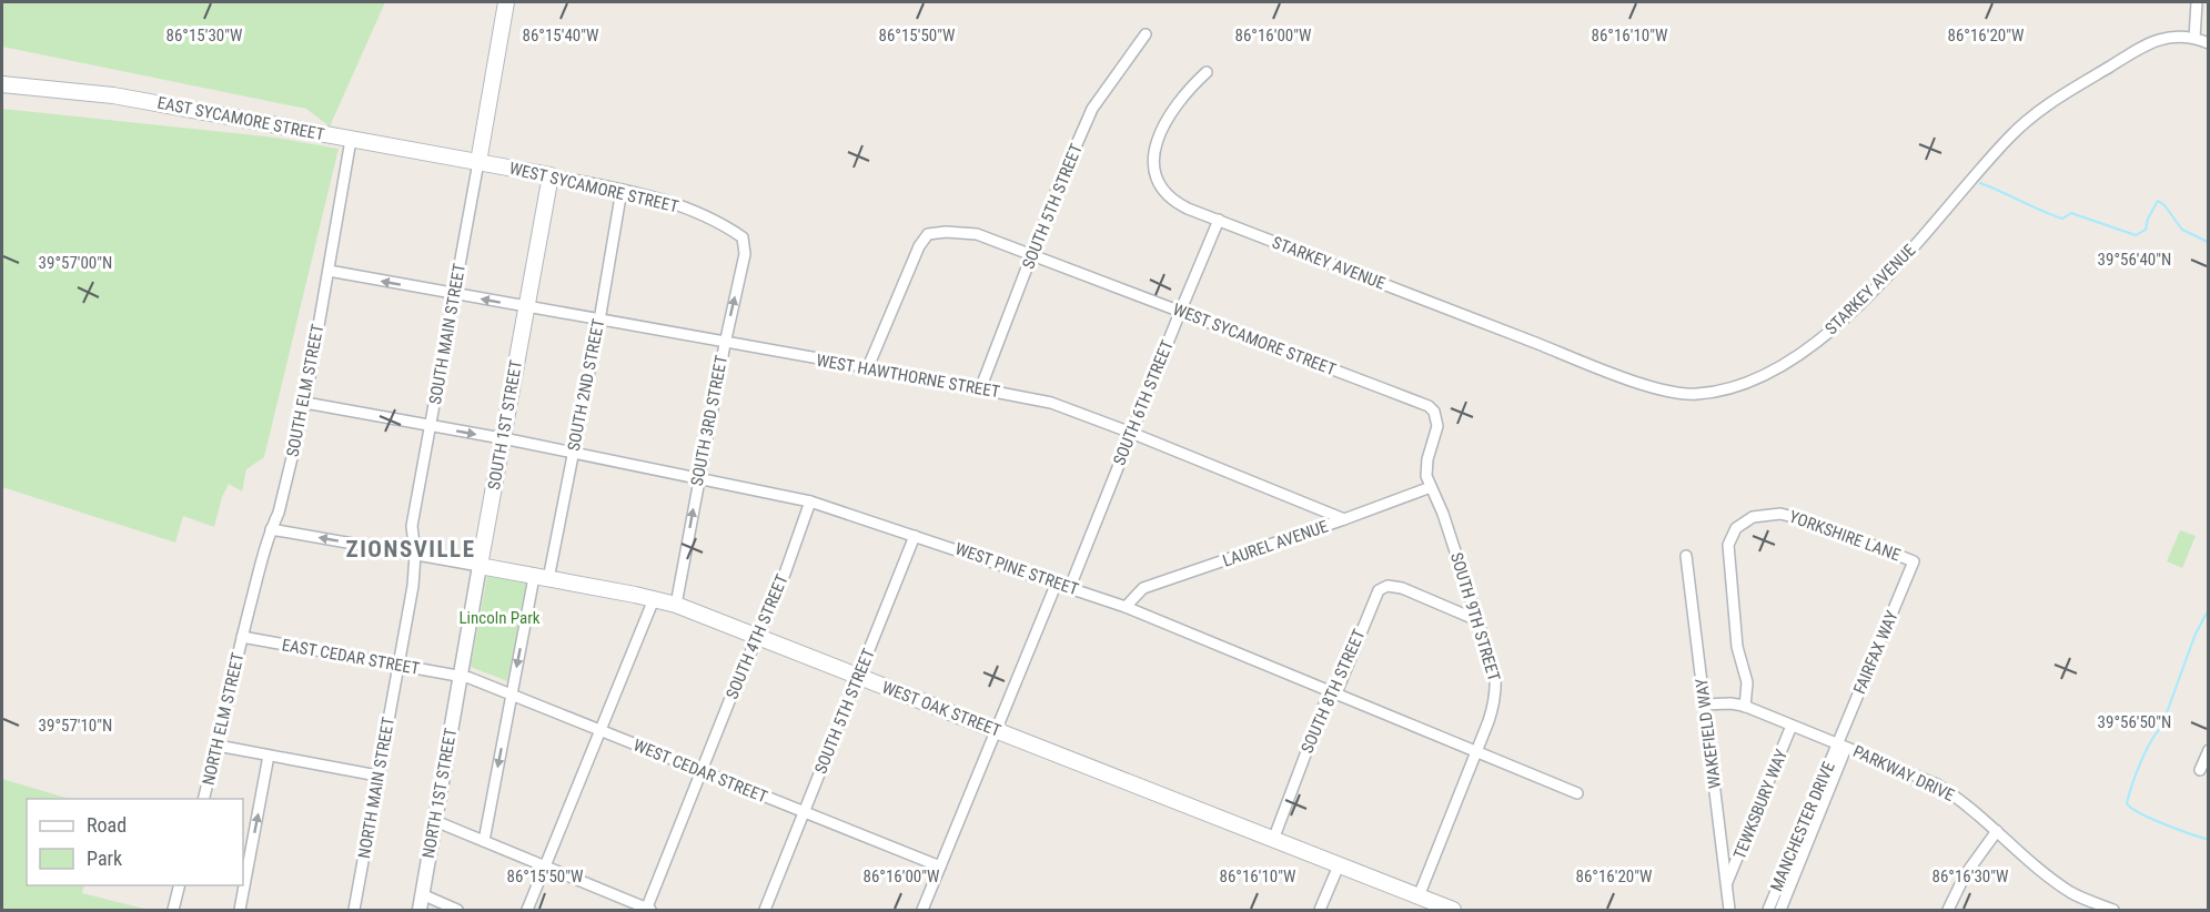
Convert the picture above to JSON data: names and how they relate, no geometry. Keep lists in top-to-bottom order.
{
  "streets": {
    "main road": [
      "EAST SYCAMORE STREET",
      "WEST SYCAMORE STREET",
      "SOUTH MAIN STREET",
      "SOUTH 1ST STREET",
      "WEST OAK STREET"
    ],
    "street": [
      "SOUTH 5TH STREET",
      "STARKEY AVENUE",
      "WEST HAWTHORNE STREET",
      "SOUTH 2ND STREET",
      "SOUTH ELM STREET",
      "SOUTH 6TH STREET",
      "SOUTH 3RD STREET",
      "YORKSHIRE LANE",
      "LAUREL AVENUE",
      "WEST PINE STREET",
      "SOUTH 9TH STREET",
      "SOUTH 4TH STREET",
      "FAIRFAX WAY",
      "EAST CEDAR STREET",
      "SOUTH 8TH STREET",
      "NORTH ELM STREET",
      "WAKEFIELD WAY",
      "WEST CEDAR STREET",
      "PARKWAY DRIVE",
      "NORTH MAIN STREET",
      "NORTH 1ST STREET",
      "TEWKSBURY WAY",
      "MANCHESTER DRIVE"
    ]
  },
  "crossings": [
    ["EAST SYCAMORE STREET", "WEST SYCAMORE STREET"],
    ["EAST SYCAMORE STREET", "SOUTH MAIN STREET"],
    ["EAST SYCAMORE STREET", "SOUTH ELM STREET"],
    ["WEST SYCAMORE STREET", "SOUTH 5TH STREET"],
    ["WEST SYCAMORE STREET", "SOUTH MAIN STREET"],
    ["WEST SYCAMORE STREET", "WEST HAWTHORNE STREET"],
    ["WEST SYCAMORE STREET", "SOUTH 2ND STREET"],
    ["WEST SYCAMORE STREET", "SOUTH 6TH STREET"],
    ["WEST SYCAMORE STREET", "SOUTH 3RD STREET"],
    ["WEST SYCAMORE STREET", "SOUTH 1ST STREET"],
    ["WEST SYCAMORE STREET", "LAUREL AVENUE"],
    ["WEST SYCAMORE STREET", "SOUTH 9TH STREET"],
    ["SOUTH 5TH STREET", "WEST HAWTHORNE STREET"],
    ["SOUTH 5TH STREET", "WEST PINE STREET"],
    ["SOUTH 5TH STREET", "WEST OAK STREET"],
    ["SOUTH 5TH STREET", "WEST CEDAR STREET"],
    ["STARKEY AVENUE", "SOUTH 6TH STREET"],
    ["SOUTH MAIN STREET", "WEST HAWTHORNE STREET"],
    ["SOUTH MAIN STREET", "WEST PINE STREET"],
    ["SOUTH MAIN STREET", "EAST CEDAR STREET"],
    ["SOUTH MAIN STREET", "WEST OAK STREET"],
    ["SOUTH MAIN STREET", "NORTH MAIN STREET"],
    ["WEST HAWTHORNE STREET", "SOUTH 2ND STREET"],
    ["WEST HAWTHORNE STREET", "SOUTH ELM STREET"],
    ["WEST HAWTHORNE STREET", "SOUTH 6TH STREET"],
    ["WEST HAWTHORNE STREET", "SOUTH 3RD STREET"],
    ["WEST HAWTHORNE STREET", "SOUTH 1ST STREET"],
    ["WEST HAWTHORNE STREET", "LAUREL AVENUE"],
    ["SOUTH 2ND STREET", "WEST PINE STREET"],
    ["SOUTH 2ND STREET", "WEST OAK STREET"],
    ["SOUTH 2ND STREET", "WEST CEDAR STREET"],
    ["SOUTH ELM STREET", "WEST PINE STREET"],
    ["SOUTH ELM STREET", "EAST CEDAR STREET"],
    ["SOUTH ELM STREET", "WEST OAK STREET"],
    ["SOUTH ELM STREET", "NORTH ELM STREET"],
    ["SOUTH 6TH STREET", "WEST PINE STREET"],
    ["SOUTH 3RD STREET", "WEST PINE STREET"],
    ["SOUTH 3RD STREET", "WEST OAK STREET"],
    ["SOUTH 1ST STREET", "WEST PINE STREET"],
    ["SOUTH 1ST STREET", "EAST CEDAR STREET"],
    ["SOUTH 1ST STREET", "WEST OAK STREET"],
    ["SOUTH 1ST STREET", "WEST CEDAR STREET"],
    ["SOUTH 1ST STREET", "NORTH 1ST STREET"],
    ["YORKSHIRE LANE", "FAIRFAX WAY"],
    ["YORKSHIRE LANE", "PARKWAY DRIVE"],
    ["LAUREL AVENUE", "WEST PINE STREET"],
    ["LAUREL AVENUE", "SOUTH 9TH STREET"],
    ["WEST PINE STREET", "SOUTH 9TH STREET"],
    ["WEST PINE STREET", "SOUTH 4TH STREET"],
    ["WEST PINE STREET", "SOUTH 8TH STREET"],
    ["SOUTH 9TH STREET", "SOUTH 8TH STREET"],
    ["SOUTH 9TH STREET", "WEST OAK STREET"],
    ["SOUTH 4TH STREET", "WEST OAK STREET"],
    ["SOUTH 4TH STREET", "WEST CEDAR STREET"],
    ["FAIRFAX WAY", "PARKWAY DRIVE"],
    ["FAIRFAX WAY", "MANCHESTER DRIVE"],
    ["EAST CEDAR STREET", "NORTH ELM STREET"],
    ["EAST CEDAR STREET", "WEST CEDAR STREET"],
    ["EAST CEDAR STREET", "NORTH MAIN STREET"],
    ["EAST CEDAR STREET", "NORTH 1ST STREET"],
    ["SOUTH 8TH STREET", "WEST OAK STREET"],
    ["WAKEFIELD WAY", "PARKWAY DRIVE"],
    ["WAKEFIELD WAY", "TEWKSBURY WAY"],
    ["WEST CEDAR STREET", "NORTH 1ST STREET"],
    ["PARKWAY DRIVE", "TEWKSBURY WAY"],
    ["PARKWAY DRIVE", "MANCHESTER DRIVE"]
  ],
  "one_way": ["SOUTH 3RD STREET"],
  "districts": ["ZIONSVILLE"],
  "parks": ["Lincoln Park"],
  "legend": ["Road", "Park"],
  "coordinates": [
    "86°15'30\"W",
    "86°15'40\"W",
    "86°15'50\"W",
    "86°16'00\"W",
    "86°16'10\"W",
    "86°16'20\"W",
    "39°56'40\"N",
    "39°57'00\"N",
    "39°56'50\"N",
    "39°57'10\"N",
    "86°16'30\"W"
  ]
}
